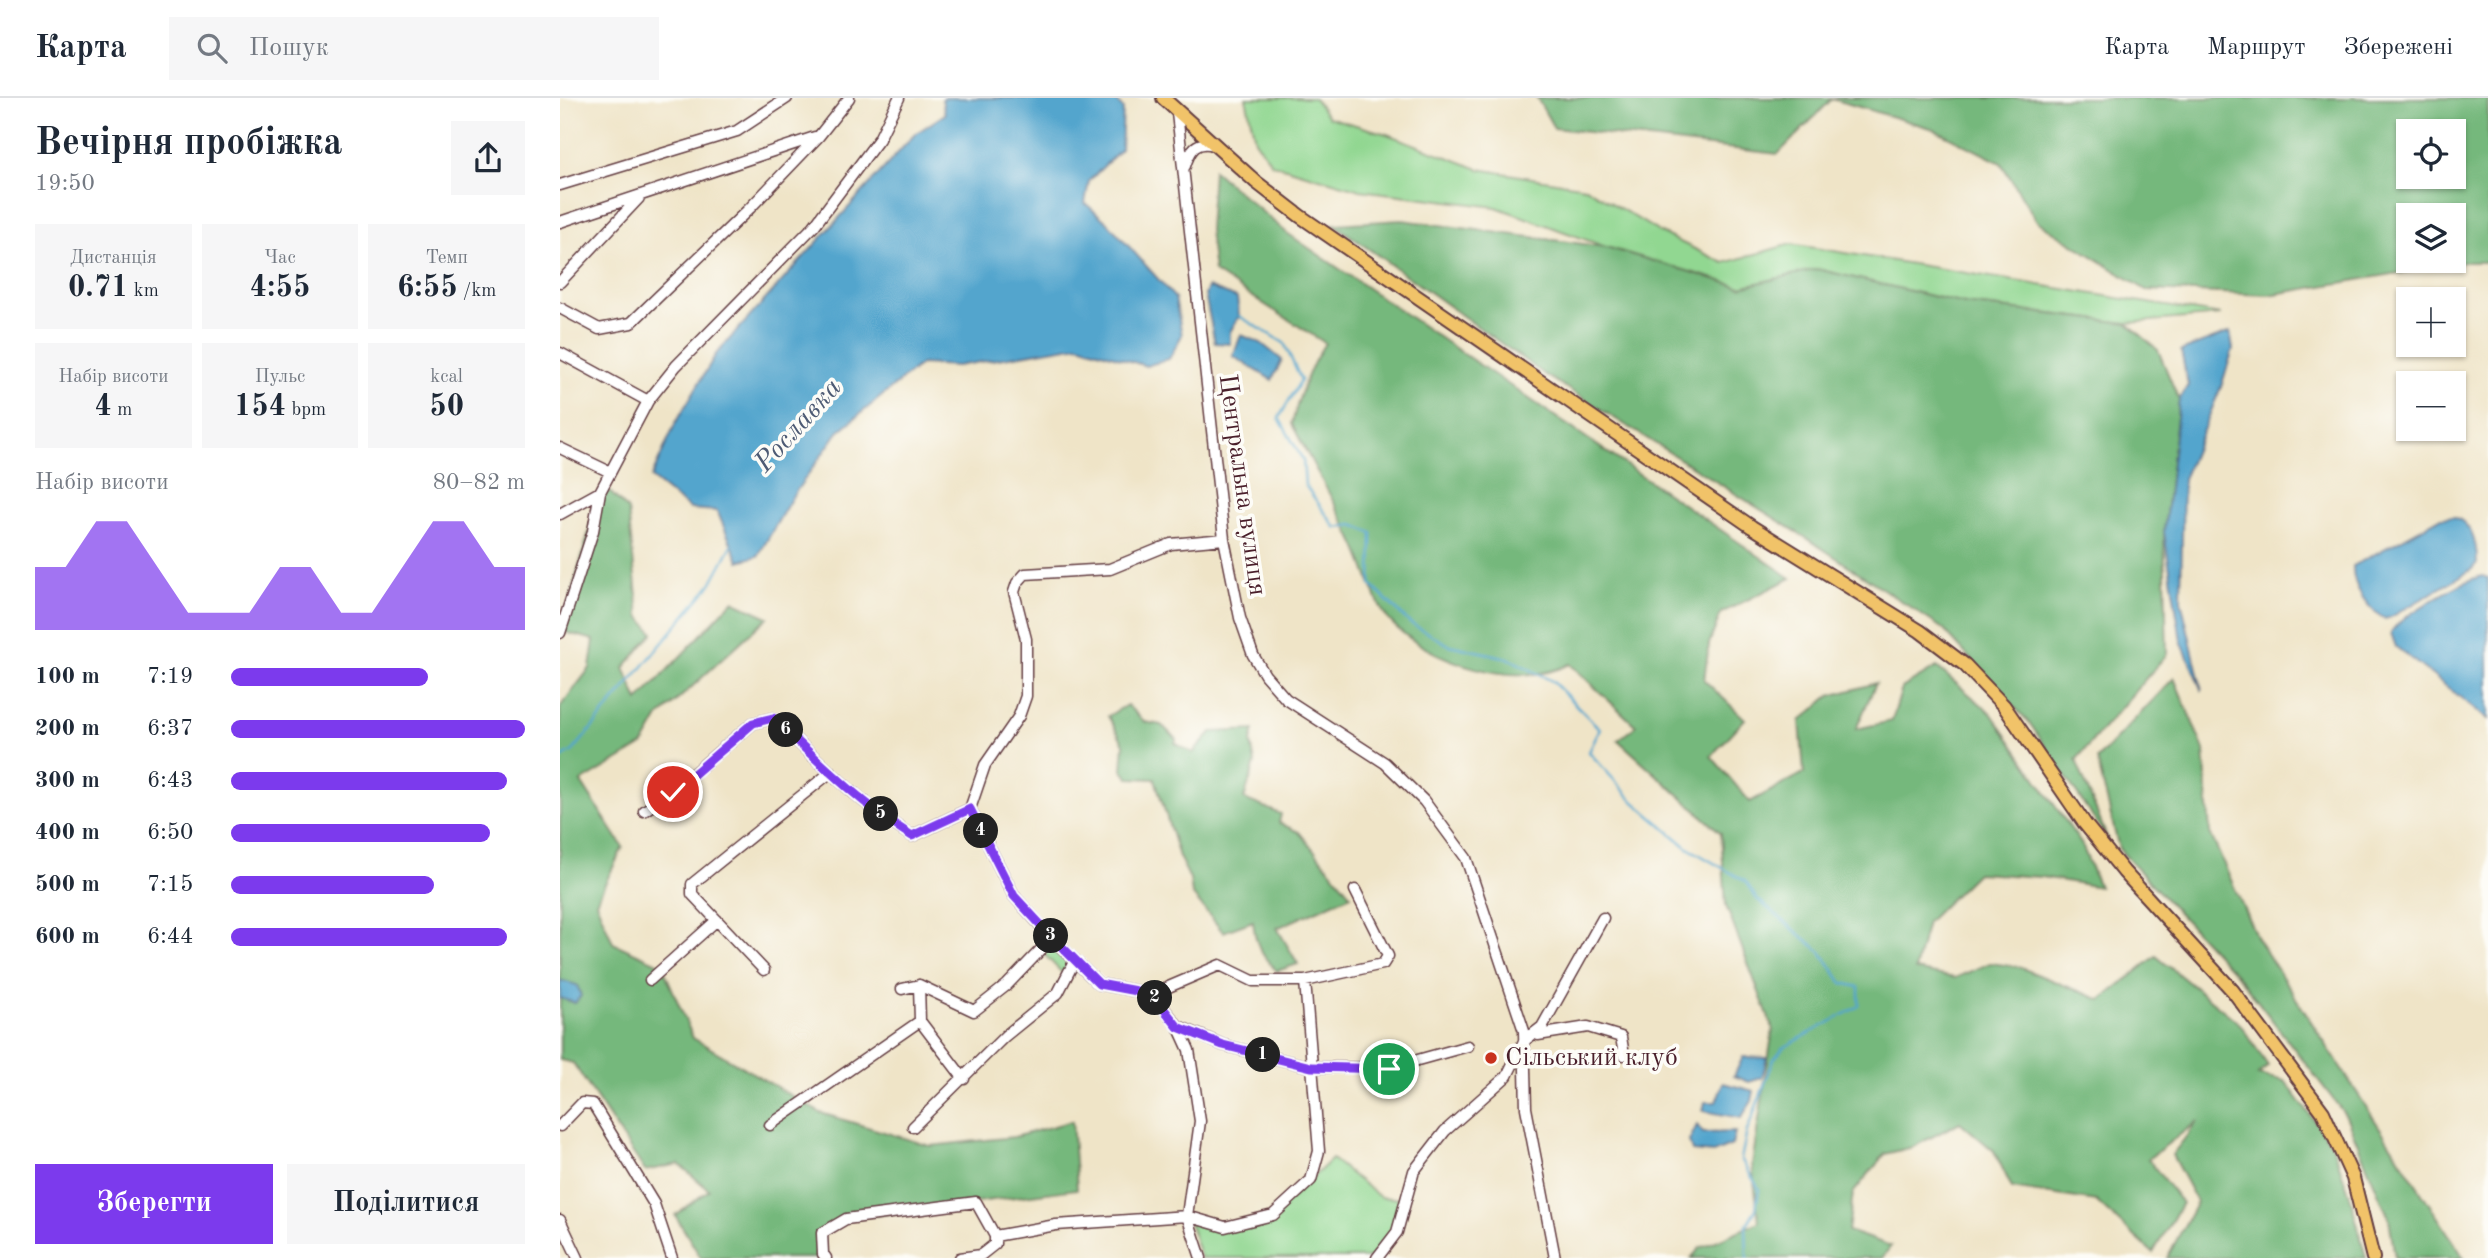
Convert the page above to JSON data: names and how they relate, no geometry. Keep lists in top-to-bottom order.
{
  "streets": {
    "street": ["Центральна вулиця"]
  },
  "water": ["Рославка"],
  "places": ["Сільський клуб"],
  "page": {
    "header": "Карта",
    "search": "Пошук",
    "nav": ["Карта", "Маршрут", "Збережені"],
    "heading": ["Вечірня пробіжка", "19:50"],
    "map_buttons": ["+", "−"],
    "stats": [
      ["Дистанція", "0.71 km"],
      ["Час", "4:55"],
      ["Темп", "6:55 /km"],
      ["Набір висоти", "4 m"],
      ["Пульс", "154 bpm"],
      ["kcal", "50"]
    ],
    "chart": ["Набір висоти", "80–82 m"],
    "list": [
      {
        "name": "100 m",
        "note": "7:19"
      },
      {
        "name": "200 m",
        "note": "6:37"
      },
      {
        "name": "300 m",
        "note": "6:43"
      },
      {
        "name": "400 m",
        "note": "6:50"
      },
      {
        "name": "500 m",
        "note": "7:15"
      },
      {
        "name": "600 m",
        "note": "6:44"
      }
    ],
    "pins": [
      "6",
      "5",
      "4",
      "3",
      "2",
      "1"
    ],
    "buttons": ["Зберегти", "Поділитися"]
  }
}
